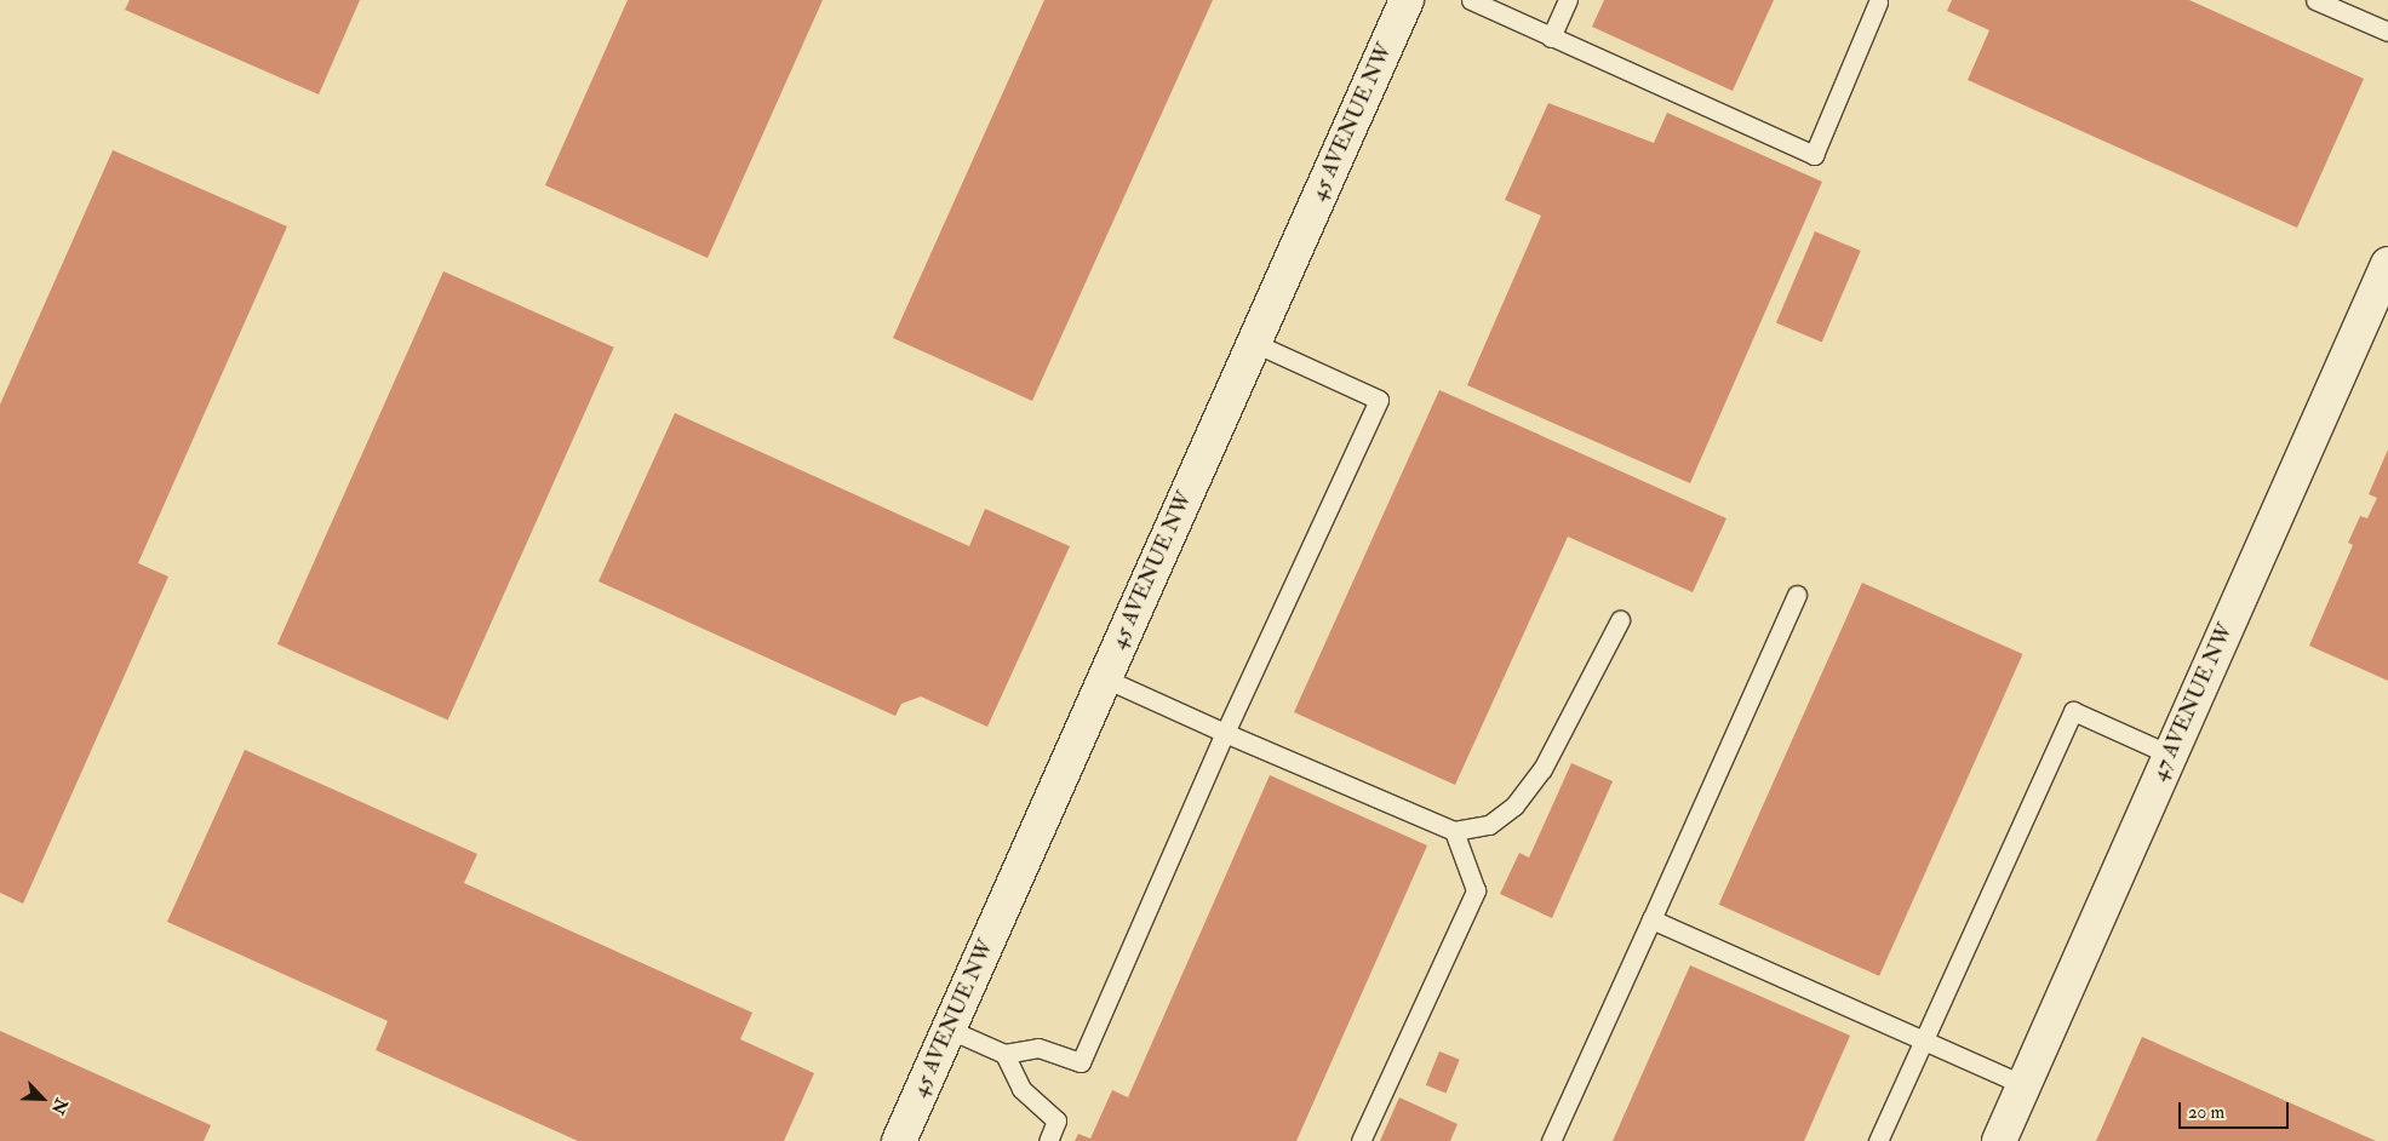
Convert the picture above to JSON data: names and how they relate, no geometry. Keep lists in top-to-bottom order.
{
  "streets": {
    "street": ["45 AVENUE NW", "47 AVENUE NW"]
  },
  "scale_bar": "20 m",
  "north": "bottom right"
}
